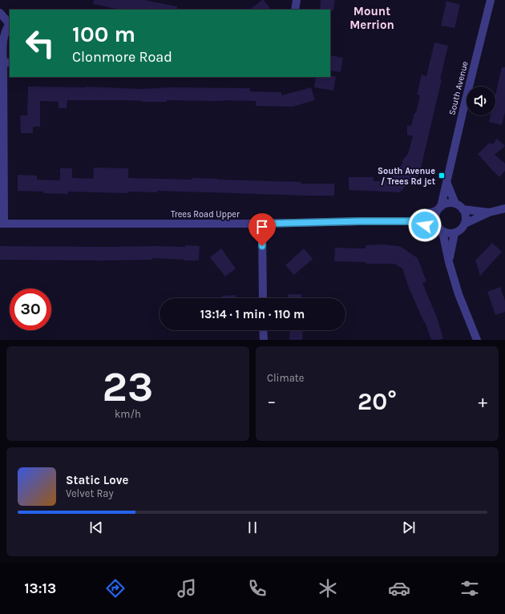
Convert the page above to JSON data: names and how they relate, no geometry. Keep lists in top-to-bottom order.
{
  "streets": {
    "street": ["South Avenue", "Trees Road Upper"]
  },
  "districts": ["Mount Merrion"],
  "places": {
    "transit": ["South Avenue / Trees Rd jct"]
  },
  "page": {
    "turn": ["100 m", "Clonmore Road"],
    "limit": "30",
    "trip": "13:14 · 1 min · 110 m",
    "tile": [
      ["23", "km/h"],
      "Climate"
    ],
    "heat": ["−", "20°", "+"],
    "song": ["Static Love", "Velvet Ray"],
    "tabs": "13:13"
  }
}
